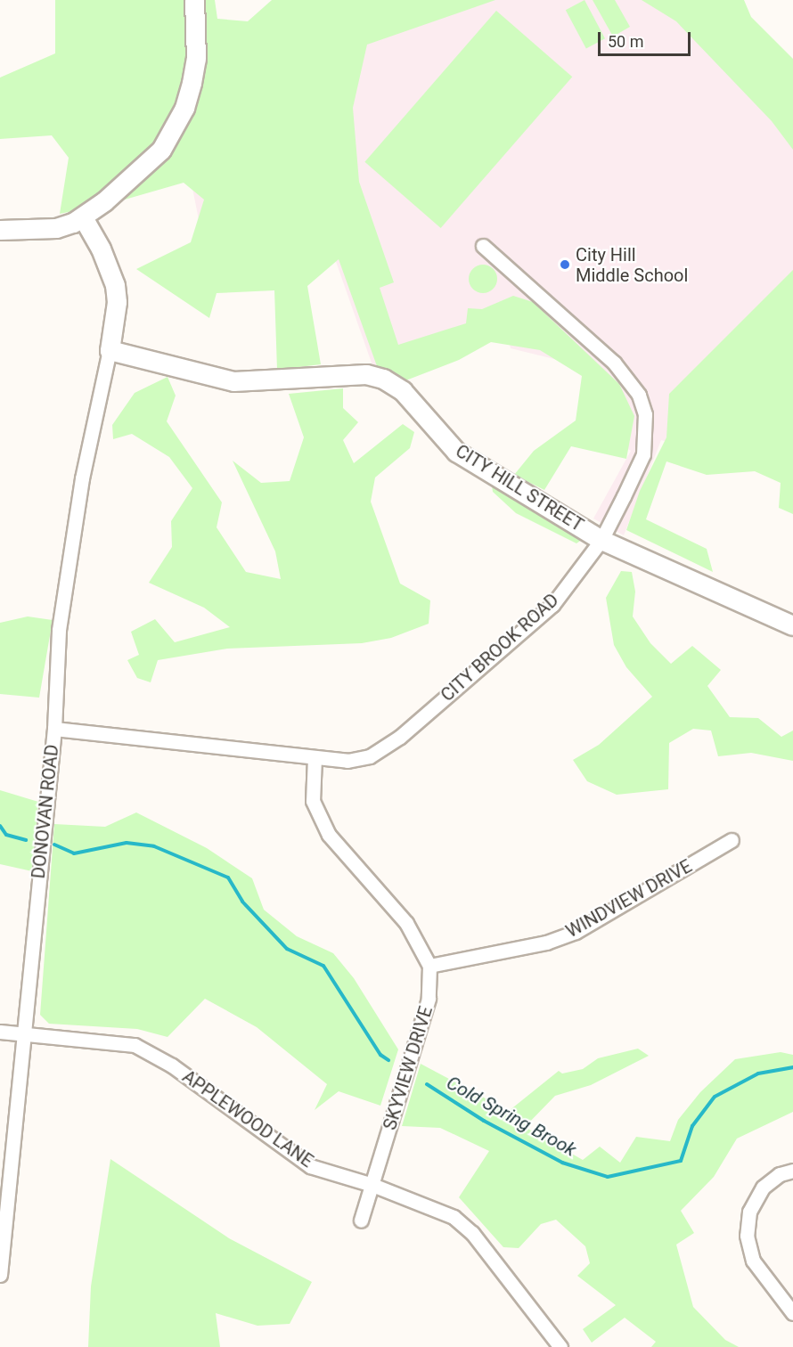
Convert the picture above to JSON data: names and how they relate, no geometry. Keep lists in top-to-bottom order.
{
  "streets": {
    "street": [
      "CITY HILL STREET",
      "CITY BROOK ROAD",
      "DONOVAN ROAD",
      "WINDVIEW DRIVE",
      "SKYVIEW DRIVE",
      "APPLEWOOD LANE"
    ]
  },
  "crossings": [
    ["CITY HILL STREET", "CITY BROOK ROAD"],
    ["CITY HILL STREET", "DONOVAN ROAD"],
    ["CITY BROOK ROAD", "DONOVAN ROAD"],
    ["CITY BROOK ROAD", "SKYVIEW DRIVE"],
    ["DONOVAN ROAD", "APPLEWOOD LANE"],
    ["WINDVIEW DRIVE", "SKYVIEW DRIVE"],
    ["SKYVIEW DRIVE", "APPLEWOOD LANE"]
  ],
  "water": ["Cold Spring Brook"],
  "places": ["City Hill Middle School"],
  "scale_bar": "50 m"
}
